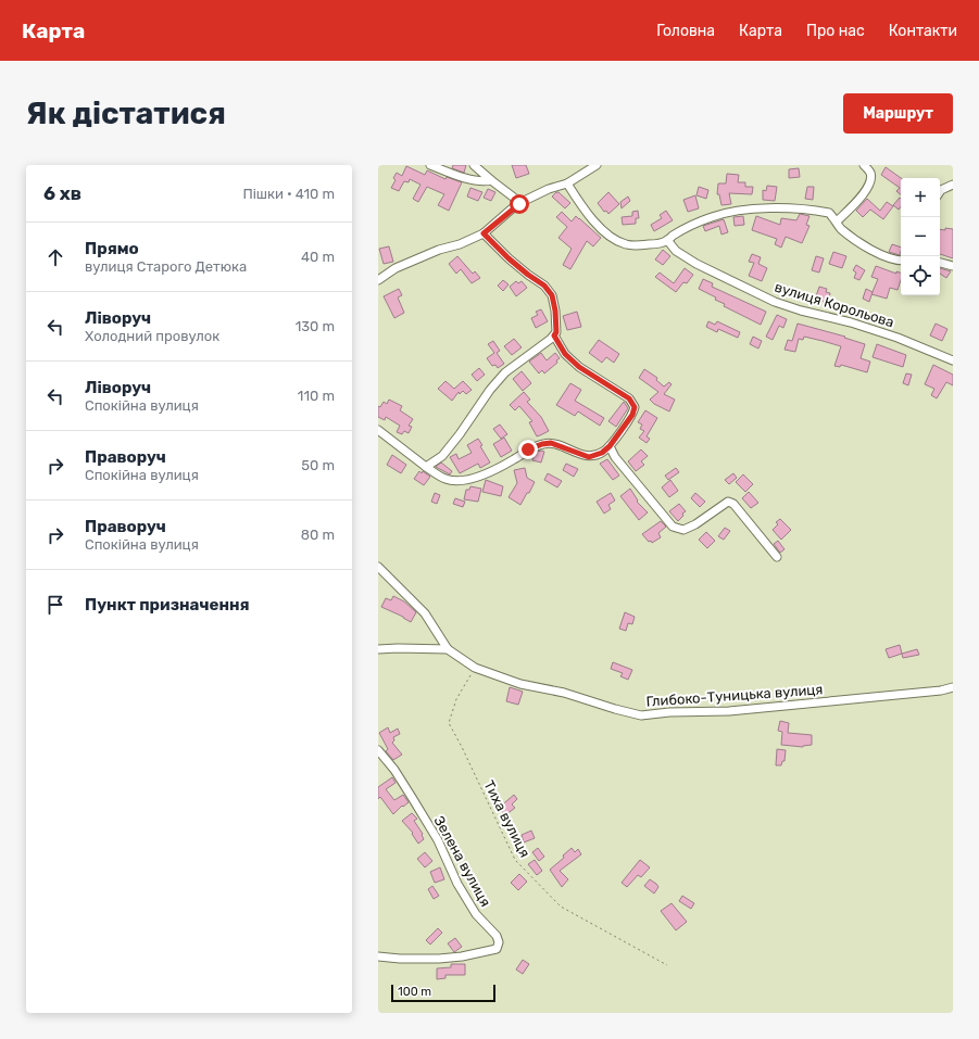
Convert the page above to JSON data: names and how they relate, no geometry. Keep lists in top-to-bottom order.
{
  "streets": {
    "street": ["вулиця Корольова", "Глибоко-Туницька вулиця", "Зелена вулиця"],
    "path": ["Тиха вулиця"]
  },
  "crossings": [
    ["Глибоко-Туницька вулиця", "Тиха вулиця"]
  ],
  "scale_bar": "100 m",
  "page": {
    "header": "Карта",
    "nav": [
      "Головна",
      "Карта",
      "Про нас",
      "Контакти"
    ],
    "buttons": "Маршрут",
    "title": "Як дістатися",
    "heading": ["6 хв", "Пішки · 410 m"],
    "map_buttons": ["+", "−"],
    "list": [
      ["Прямо", "вулиця Старого Детюка", "40 m"],
      ["Ліворуч", "Холодний провулок", "130 m"],
      ["Ліворуч", "Спокійна вулиця", "110 m"],
      ["Праворуч", "Спокійна вулиця", "50 m"],
      ["Праворуч", "Спокійна вулиця", "80 m"],
      "Пункт призначення"
    ],
    "scale": "100 m"
  }
}
